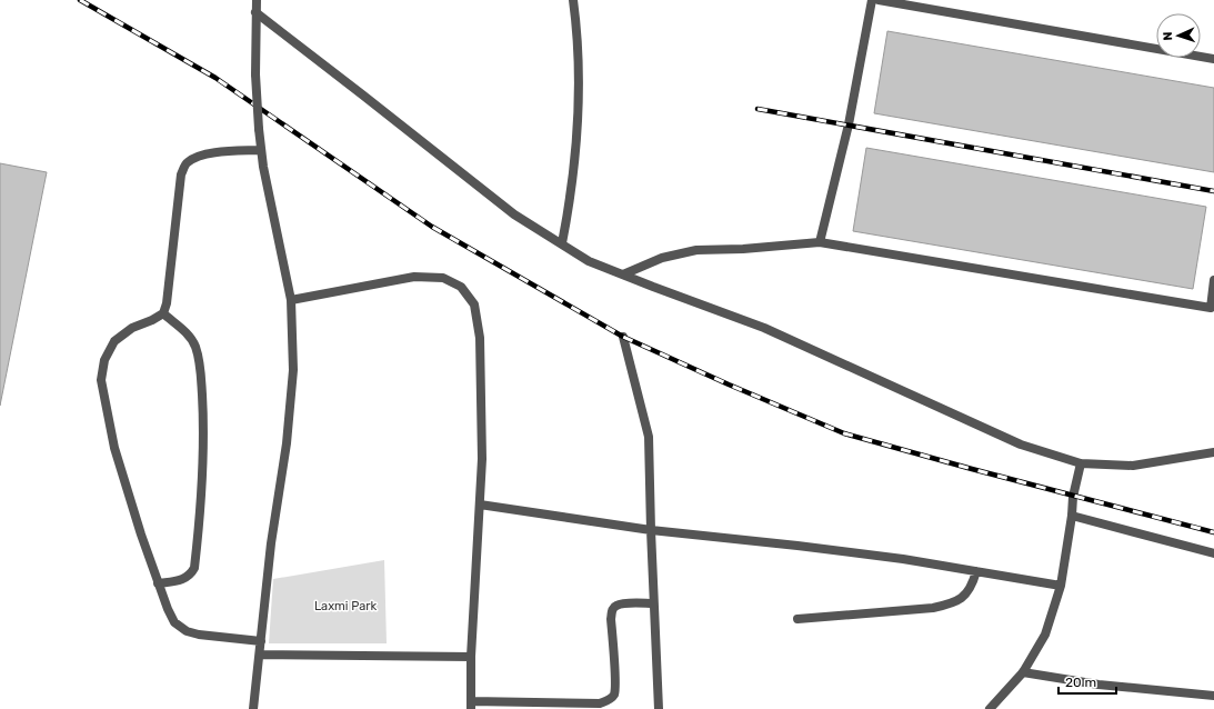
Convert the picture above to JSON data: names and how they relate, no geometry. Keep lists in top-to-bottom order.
{
  "parks": ["Laxmi Park"],
  "scale_bar": "20 m",
  "north": "left"
}
